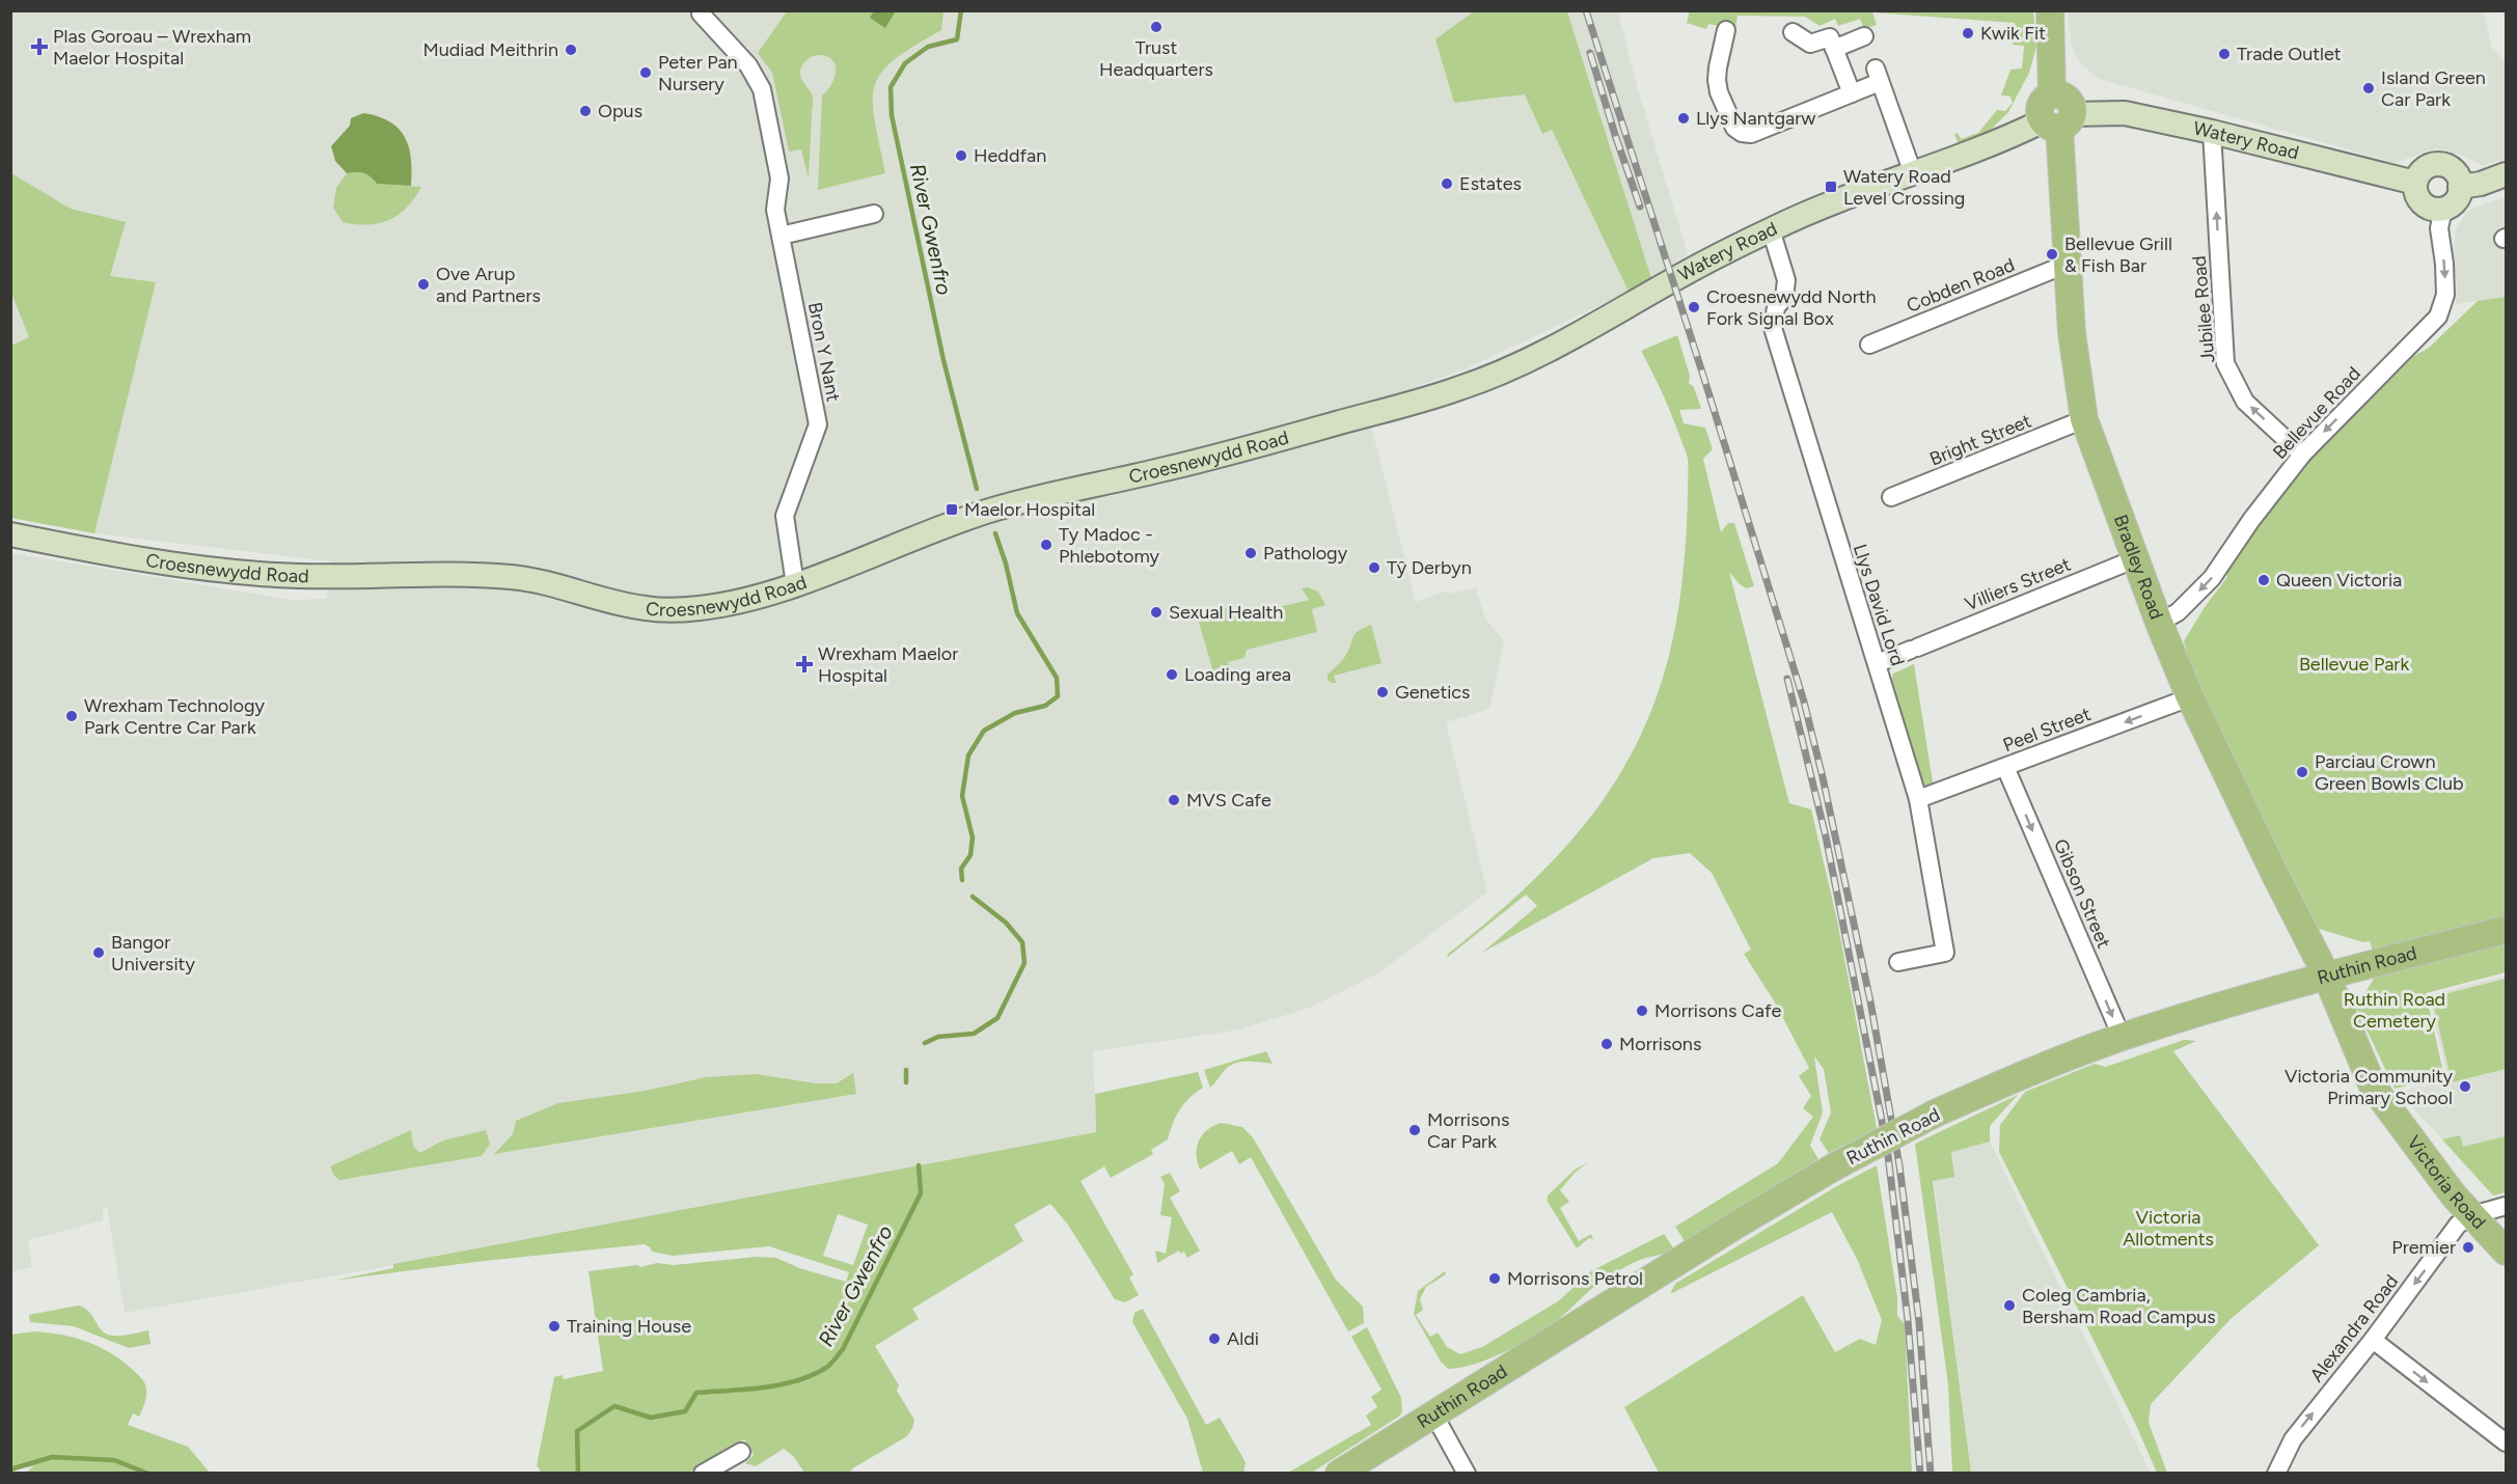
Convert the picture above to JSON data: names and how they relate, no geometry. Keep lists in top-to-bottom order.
{
  "streets": {
    "main road": ["Bradley Road", "Ruthin Road", "Victoria Road"],
    "street": [
      "Watery Road",
      "Cobden Road",
      "Jubilee Road",
      "Bron Y Nant",
      "Bellevue Road",
      "Bright Street",
      "Croesnewydd Road",
      "Villiers Street",
      "Llys David Lord",
      "Peel Street",
      "Gibson Street",
      "Alexandra Road"
    ]
  },
  "crossings": [
    ["Watery Road", "Jubilee Road"],
    ["Watery Road", "Bellevue Road"],
    ["Watery Road", "Croesnewydd Road"],
    ["Watery Road", "Bradley Road"],
    ["Watery Road", "Llys David Lord"],
    ["Cobden Road", "Bradley Road"],
    ["Jubilee Road", "Bellevue Road"],
    ["Bron Y Nant", "Croesnewydd Road"],
    ["Bellevue Road", "Bradley Road"],
    ["Bright Street", "Bradley Road"],
    ["Bradley Road", "Villiers Street"],
    ["Bradley Road", "Peel Street"],
    ["Bradley Road", "Ruthin Road"],
    ["Bradley Road", "Victoria Road"],
    ["Villiers Street", "Llys David Lord"],
    ["Llys David Lord", "Peel Street"],
    ["Peel Street", "Gibson Street"],
    ["Gibson Street", "Ruthin Road"],
    ["Ruthin Road", "Victoria Road"],
    ["Victoria Road", "Alexandra Road"]
  ],
  "one_way": [
    "Jubilee Road",
    "Bellevue Road",
    "Peel Street",
    "Gibson Street"
  ],
  "water": ["River Gwenfro"],
  "parks": ["Bellevue Park", "Ruthin Road Cemetery", "Victoria Allotments"],
  "places": {
    "other": [
      "Trust Headquarters",
      "Kwik Fit",
      "Mudiad Meithrin",
      "Trade Outlet",
      "Peter Pan Nursery",
      "Island Green Car Park",
      "Opus",
      "Llys Nantgarw",
      "Heddfan",
      "Estates",
      "Bellevue Grill & Fish Bar",
      "Ove Arup and Partners",
      "Croesnewydd North Fork Signal Box",
      "Ty Madoc - Phlebotomy",
      "Pathology",
      "Tŷ Derbyn",
      "Queen Victoria",
      "Sexual Health",
      "Loading area",
      "Genetics",
      "Wrexham Technology Park Centre Car Park",
      "Parciau Crown Green Bowls Club",
      "MVS Cafe",
      "Bangor University",
      "Morrisons Cafe",
      "Morrisons",
      "Victoria Community Primary School",
      "Morrisons Car Park",
      "Premier",
      "Morrisons Petrol",
      "Coleg Cambria, Bersham Road Campus",
      "Training House",
      "Aldi"
    ],
    "health": ["Plas Goroau – Wrexham Maelor Hospital", "Wrexham Maelor Hospital"],
    "transit": ["Watery Road Level Crossing", "Maelor Hospital"]
  }
}
